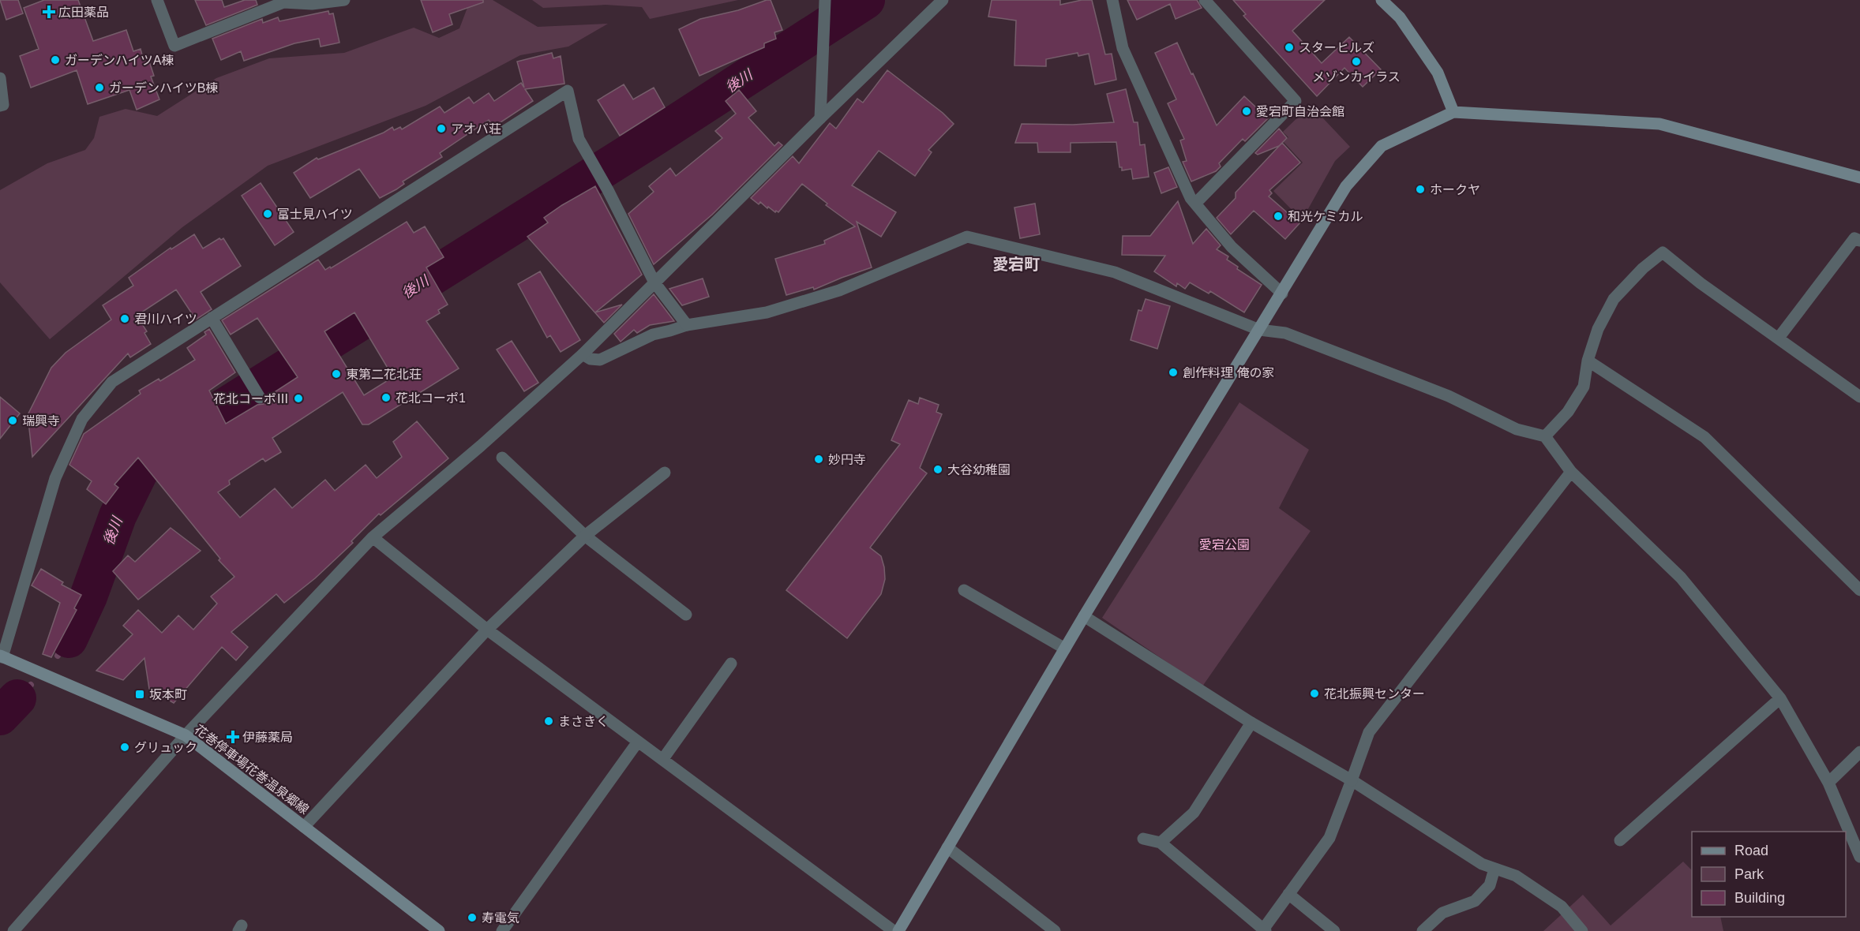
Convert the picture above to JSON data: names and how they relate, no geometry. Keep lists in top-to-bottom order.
{
  "streets": {
    "street": ["花巻停車場花巻温泉郷線"]
  },
  "districts": ["愛宕町"],
  "water": ["後川"],
  "parks": ["愛宕公園"],
  "places": {
    "health": ["広田薬品", "伊藤薬局"],
    "other": [
      "スターヒルズ",
      "ガーデンハイツA棟",
      "メゾンカイラス",
      "ガーデンハイツB棟",
      "愛宕町自治会館",
      "アオバ荘",
      "ホークヤ",
      "富士見ハイツ",
      "和光ケミカル",
      "君川ハイツ",
      "創作料理 俺の家",
      "東第二花北荘",
      "花北コーポ1",
      "花北コーポⅢ",
      "瑞興寺",
      "妙円寺",
      "大谷幼稚園",
      "花北振興センター",
      "まさきく",
      "グリュック",
      "寿電気"
    ],
    "transit": ["坂本町"]
  },
  "legend": ["Road", "Park", "Building"]
}
